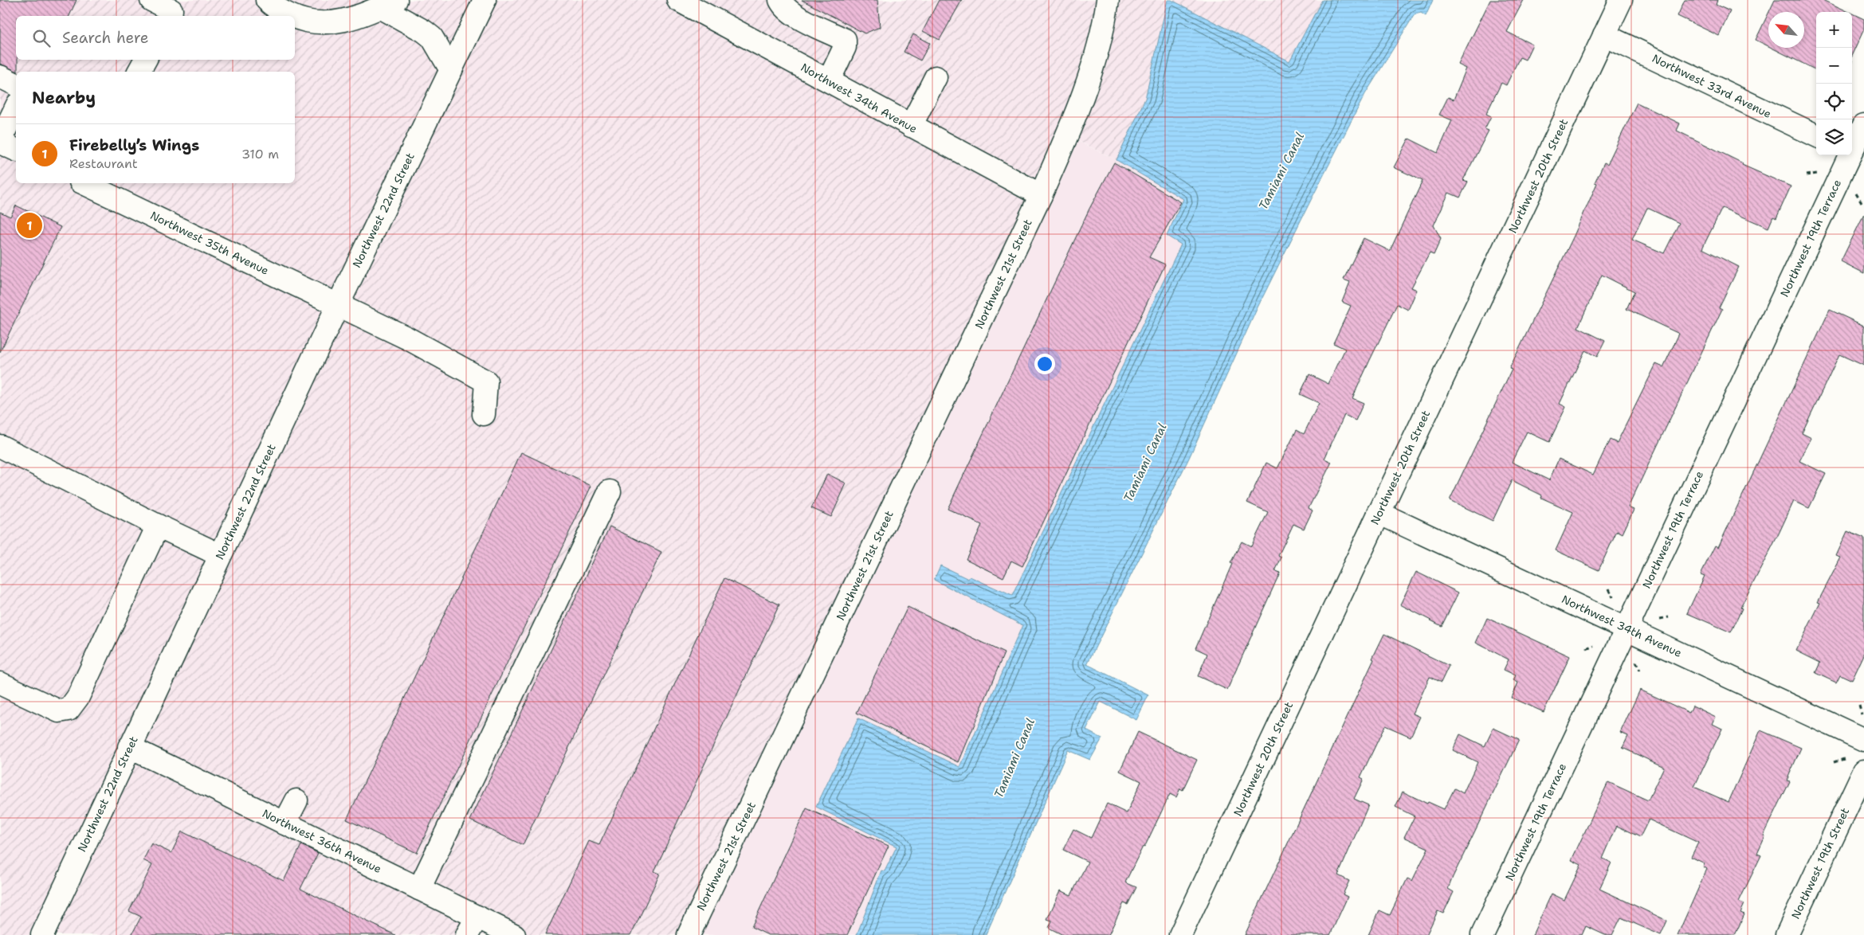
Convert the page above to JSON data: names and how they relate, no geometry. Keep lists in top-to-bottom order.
{
  "streets": {
    "street": [
      "Northwest 33rd Avenue",
      "Northwest 34th Avenue",
      "Northwest 20th Street",
      "Northwest 22nd Street",
      "Northwest 19th Terrace",
      "Northwest 35th Avenue",
      "Northwest 21st Street",
      "Northwest 36th Avenue",
      "Northwest 19th Street"
    ]
  },
  "crossings": [
    ["Northwest 33rd Avenue", "Northwest 20th Street"],
    ["Northwest 34th Avenue", "Northwest 20th Street"],
    ["Northwest 34th Avenue", "Northwest 19th Terrace"],
    ["Northwest 34th Avenue", "Northwest 21st Street"],
    ["Northwest 22nd Street", "Northwest 35th Avenue"],
    ["Northwest 22nd Street", "Northwest 36th Avenue"]
  ],
  "water": ["Tamiami Canal"],
  "north": "top left",
  "page": {
    "map_buttons": ["+", "−"],
    "search": "Search here",
    "heading": "Nearby",
    "list": [
      {
        "mark": "1",
        "name": "Firebelly’s Wings",
        "note": "Restaurant",
        "value": "310 m"
      }
    ],
    "pins": "1"
  }
}
